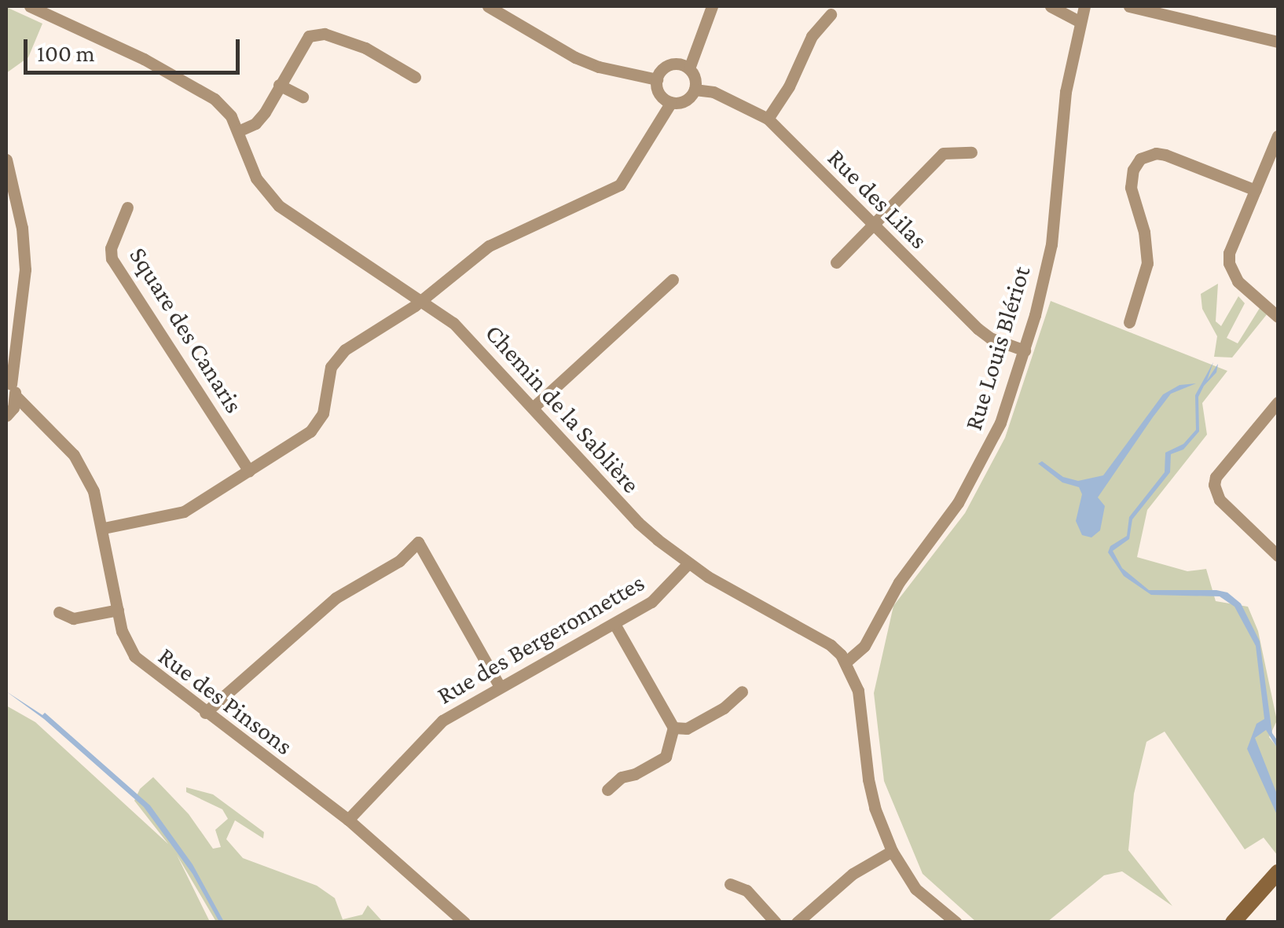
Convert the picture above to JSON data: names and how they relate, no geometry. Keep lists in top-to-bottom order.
{
  "streets": {
    "street": [
      "Rue des Lilas",
      "Square des Canaris",
      "Rue Louis Blériot",
      "Chemin de la Sablière",
      "Rue des Bergeronnettes",
      "Rue des Pinsons"
    ]
  },
  "crossings": [
    ["Rue des Lilas", "Rue Louis Blériot"],
    ["Rue Louis Blériot", "Chemin de la Sablière"],
    ["Chemin de la Sablière", "Rue des Bergeronnettes"],
    ["Rue des Bergeronnettes", "Rue des Pinsons"]
  ],
  "scale_bar": "100 m"
}
